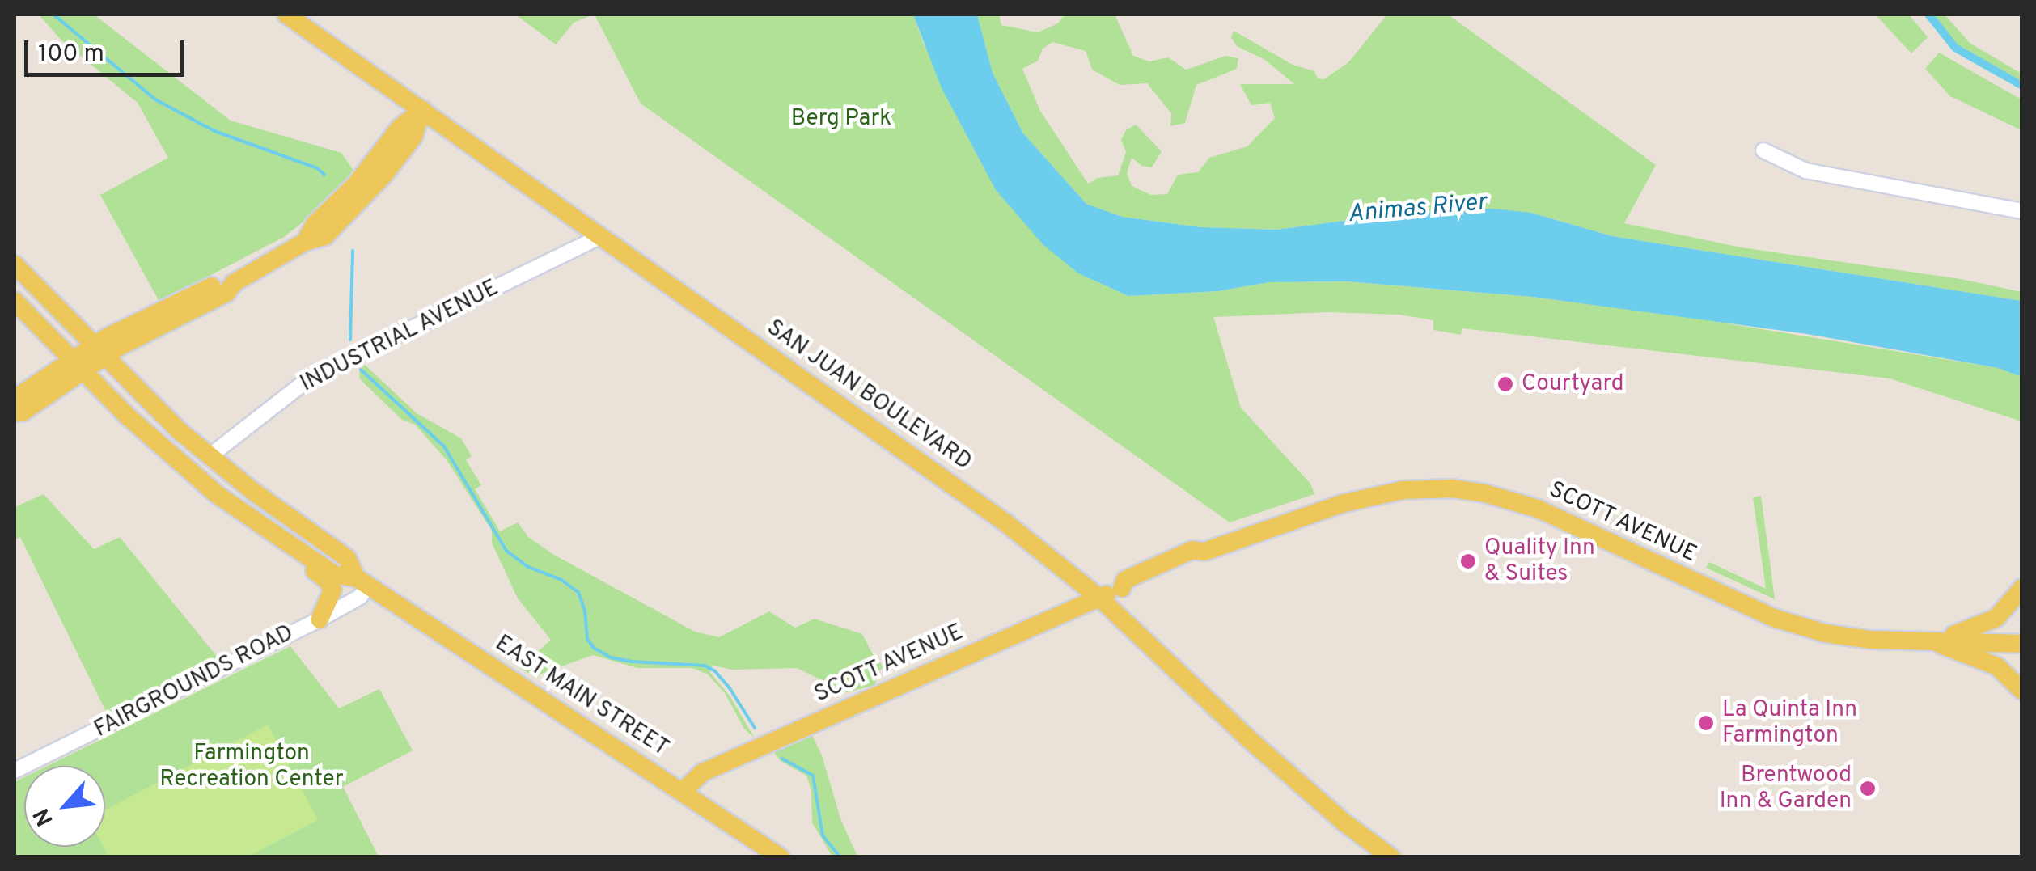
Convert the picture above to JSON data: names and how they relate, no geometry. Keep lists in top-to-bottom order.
{
  "streets": {
    "main road": ["SAN JUAN BOULEVARD", "SCOTT AVENUE", "EAST MAIN STREET"],
    "street": ["INDUSTRIAL AVENUE", "FAIRGROUNDS ROAD"]
  },
  "crossings": [
    ["INDUSTRIAL AVENUE", "SAN JUAN BOULEVARD"],
    ["INDUSTRIAL AVENUE", "EAST MAIN STREET"],
    ["SAN JUAN BOULEVARD", "SCOTT AVENUE"],
    ["SCOTT AVENUE", "EAST MAIN STREET"],
    ["FAIRGROUNDS ROAD", "EAST MAIN STREET"]
  ],
  "water": ["Animas River"],
  "parks": ["Berg Park", "Farmington Recreation Center"],
  "places": [
    "Courtyard",
    "Quality Inn & Suites",
    "La Quinta Inn Farmington",
    "Brentwood Inn & Garden"
  ],
  "scale_bar": "100 m",
  "north": "bottom left"
}
